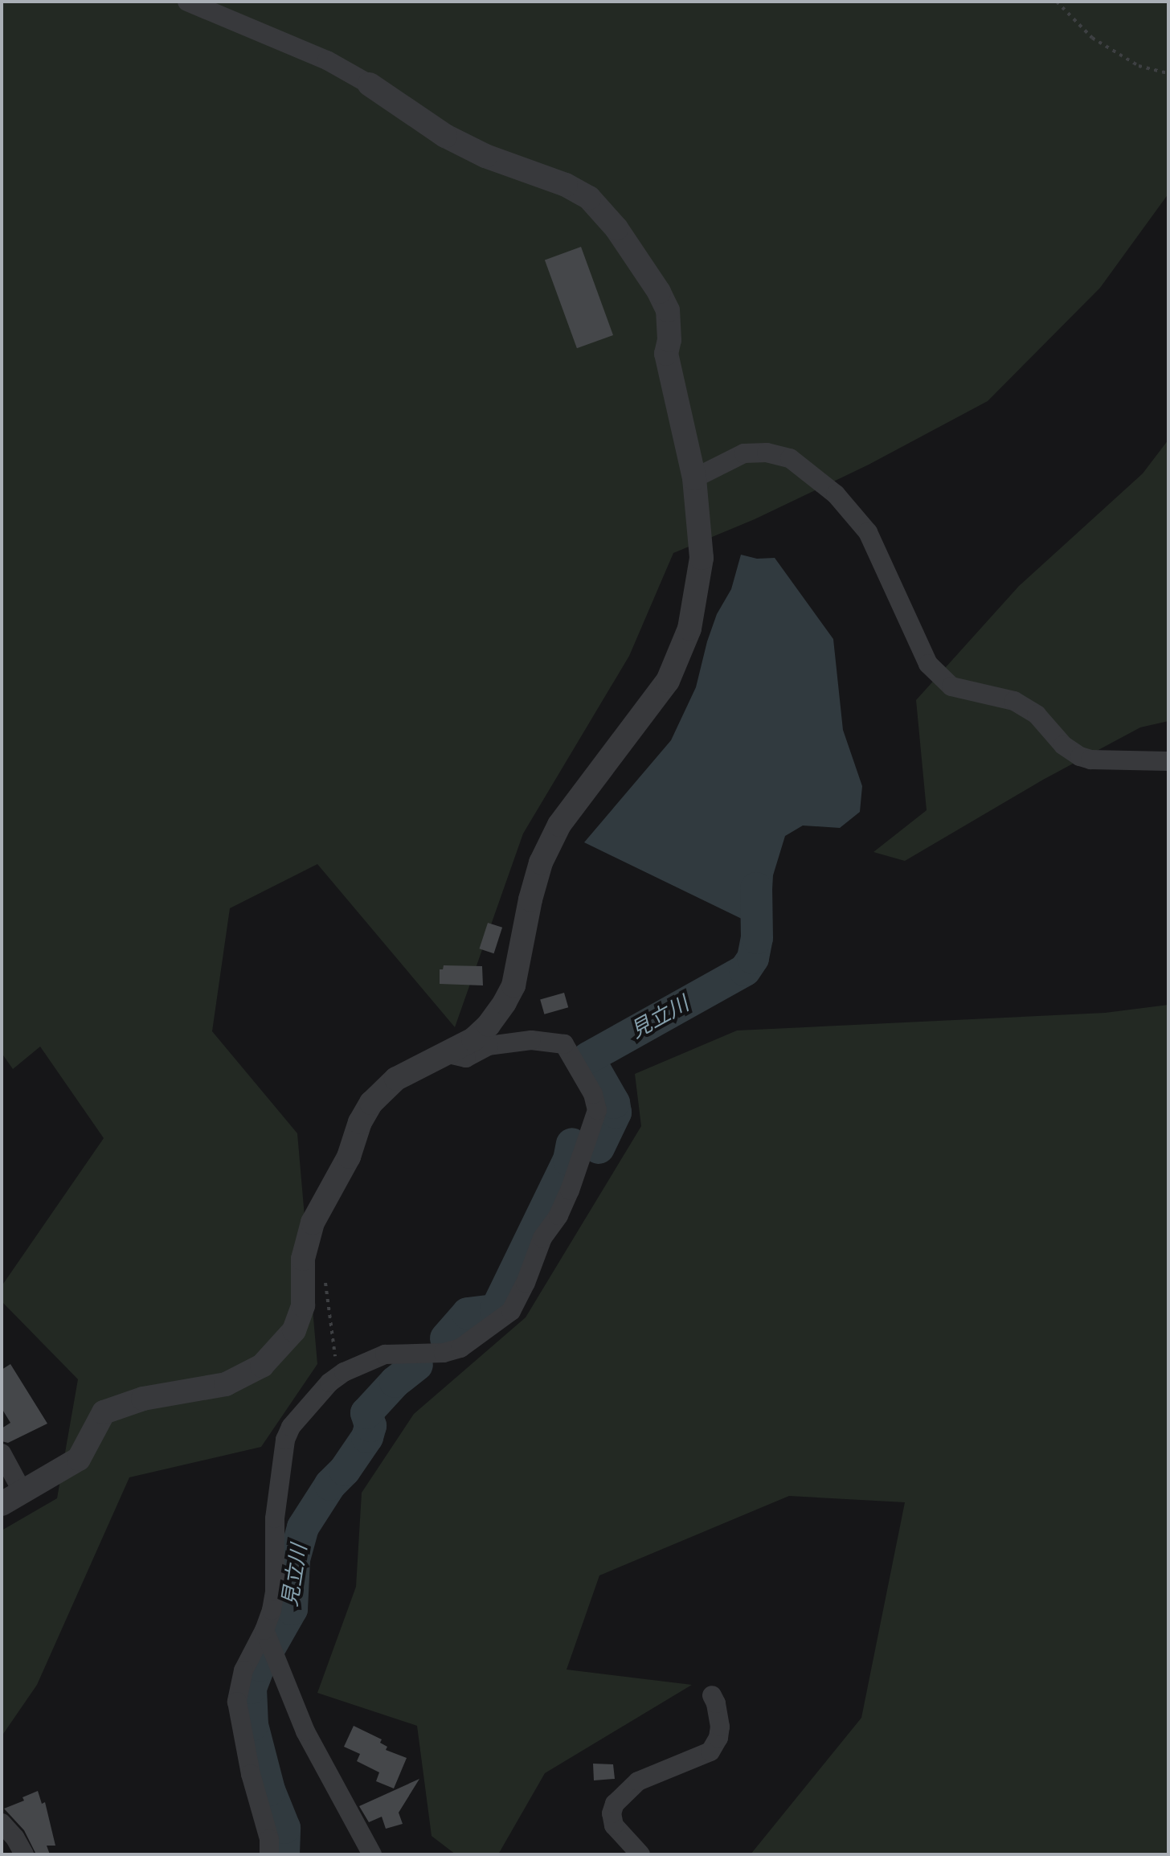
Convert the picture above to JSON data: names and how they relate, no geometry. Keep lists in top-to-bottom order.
{
  "water": ["見立川"]
}
